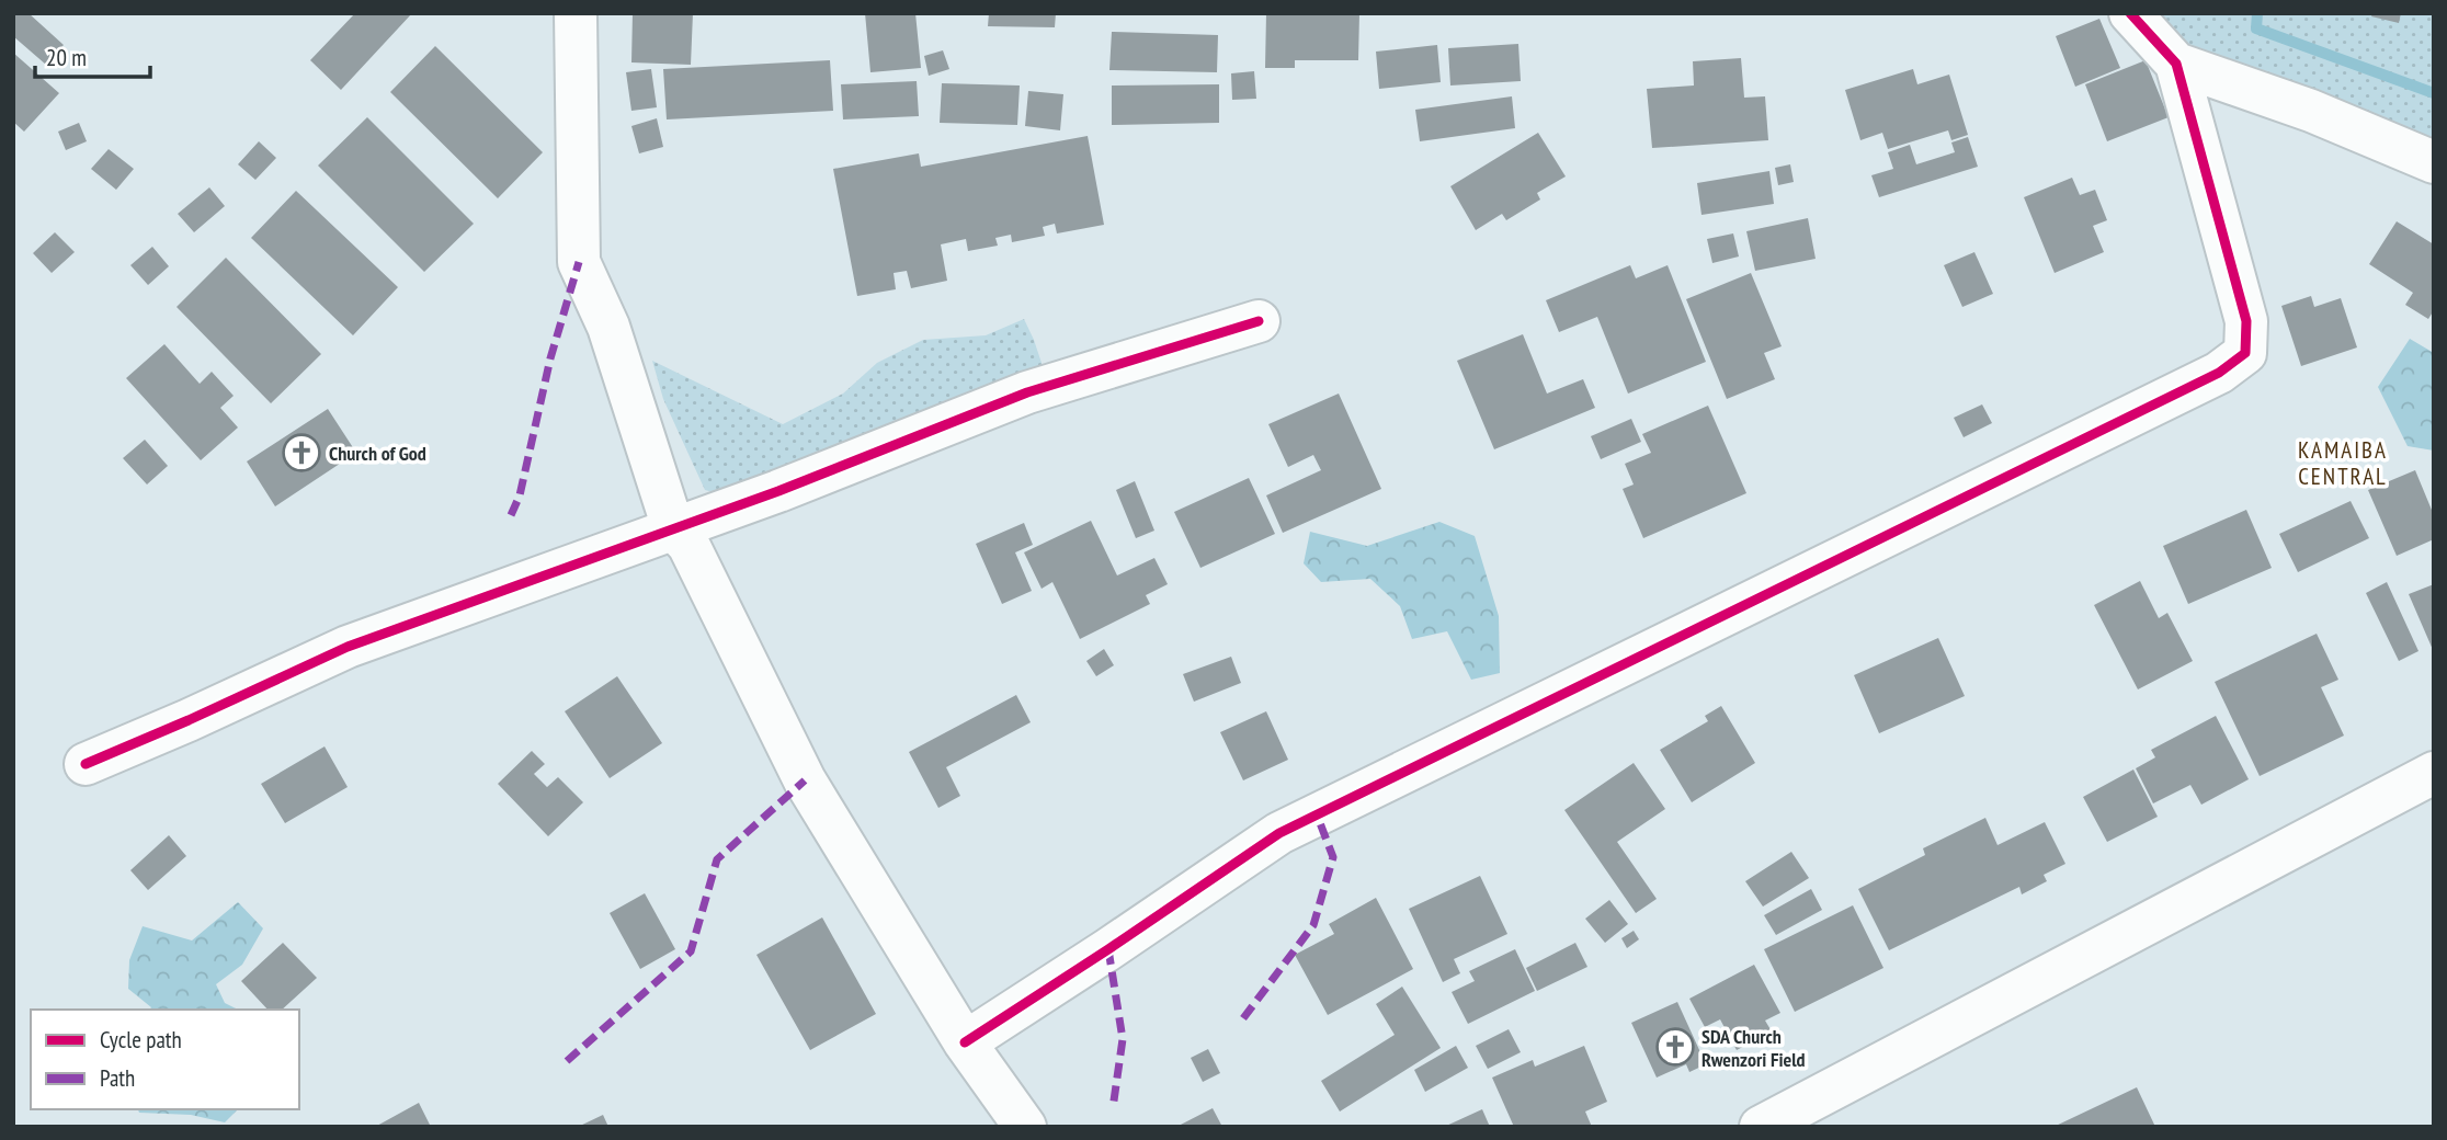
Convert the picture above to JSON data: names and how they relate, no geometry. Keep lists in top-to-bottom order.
{
  "districts": ["KAMAIBA CENTRAL"],
  "places": {
    "church": ["Church of God", "SDA Church Rwenzori Field"]
  },
  "legend": ["Cycle path", "Path"],
  "scale_bar": "20 m"
}
